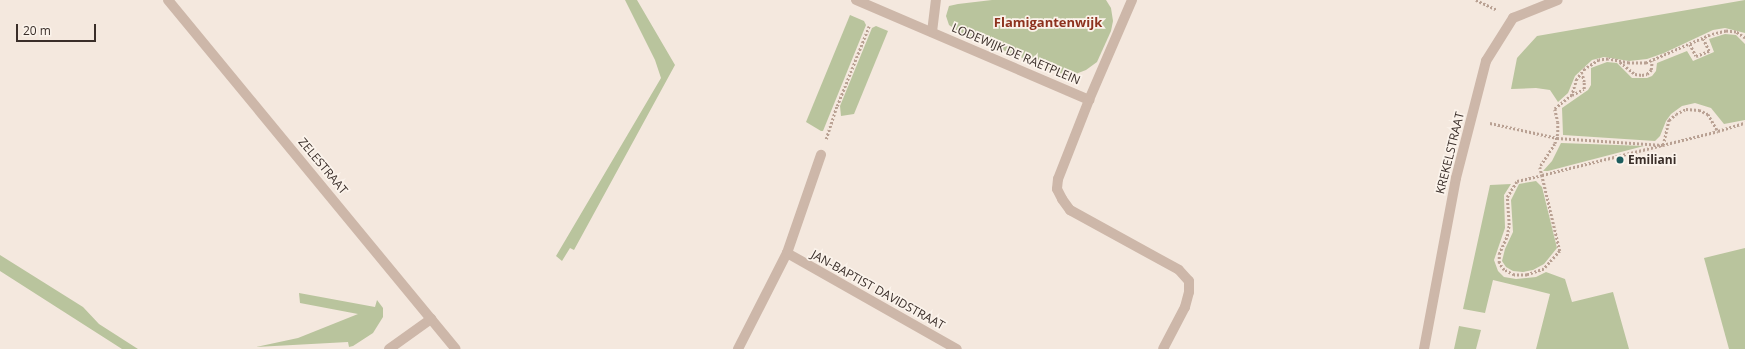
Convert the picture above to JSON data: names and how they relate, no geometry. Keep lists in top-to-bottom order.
{
  "streets": {
    "street": [
      "LODEWIJK DE RAETPLEIN",
      "KREKELSTRAAT",
      "ZELESTRAAT",
      "JAN-BAPTIST DAVIDSTRAAT"
    ]
  },
  "districts": ["Flamigantenwijk"],
  "places": ["Emiliani"],
  "scale_bar": "20 m"
}
